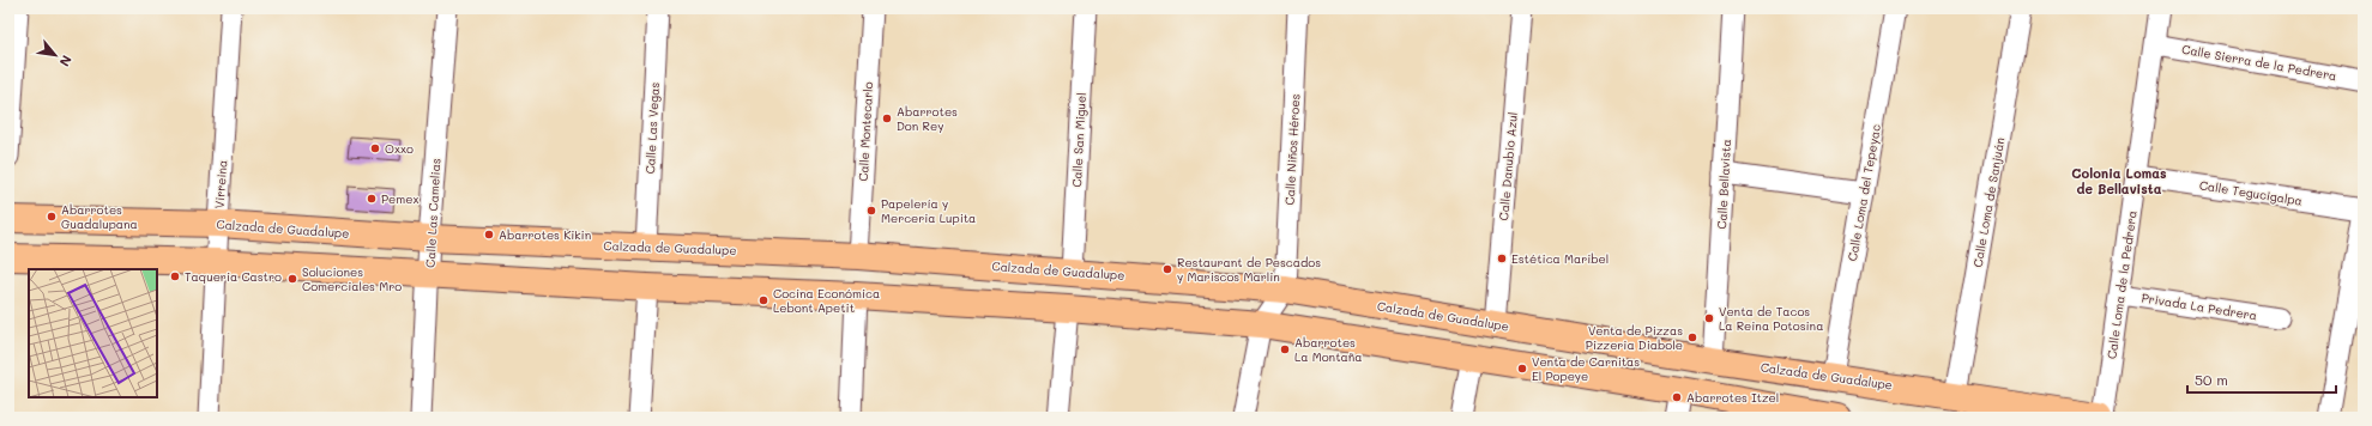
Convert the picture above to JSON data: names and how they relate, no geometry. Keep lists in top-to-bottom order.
{
  "streets": {
    "main road": ["Calzada de Guadalupe"],
    "street": [
      "Calle Sierra de la Pedrera",
      "Calle Las Vegas",
      "Calle Montecarlo",
      "Calle San Miguel",
      "Calle Niños Héroes",
      "Calle Danubio Azul",
      "Virreina",
      "Calle Bellavista",
      "Calle Loma del Tepeyac",
      "Calle Tegucigalpa",
      "Calle Loma de Sanjuán",
      "Calle Las Camelias",
      "Calle Loma de la Pedrera",
      "Privada La Pedrera"
    ]
  },
  "crossings": [
    ["Calle Sierra de la Pedrera", "Calle Loma de la Pedrera"],
    ["Calle Las Vegas", "Calzada de Guadalupe"],
    ["Calle Montecarlo", "Calzada de Guadalupe"],
    ["Calle San Miguel", "Calzada de Guadalupe"],
    ["Calle Niños Héroes", "Calzada de Guadalupe"],
    ["Calle Danubio Azul", "Calzada de Guadalupe"],
    ["Virreina", "Calzada de Guadalupe"],
    ["Calle Bellavista", "Calzada de Guadalupe"],
    ["Calle Loma del Tepeyac", "Calzada de Guadalupe"],
    ["Calle Tegucigalpa", "Calle Loma de la Pedrera"],
    ["Calle Loma de Sanjuán", "Calzada de Guadalupe"],
    ["Calle Las Camelias", "Calzada de Guadalupe"],
    ["Calle Loma de la Pedrera", "Privada La Pedrera"]
  ],
  "districts": ["Colonia Lomas de Bellavista"],
  "places": [
    "Abarrotes Don Rey",
    "Oxxo",
    "Pemex",
    "Papelería y Merceria Lupita",
    "Abarrotes Guadalupana",
    "Abarrotes Kikin",
    "Estética Maribel",
    "Restaurant de Pescados y Mariscos Marlin",
    "Taqueria Castro",
    "Soluciones Comerciales Mro",
    "Cocina Económica Lebont Apetit",
    "Venta de Tacos La Reina Potosina",
    "Venta de Pizzas Pizzeria Diabole",
    "Abarrotes La Montaña",
    "Venta de Carnitas El Popeye",
    "Abarrotes Itzel"
  ],
  "scale_bar": "50 m",
  "north": "bottom right"
}
